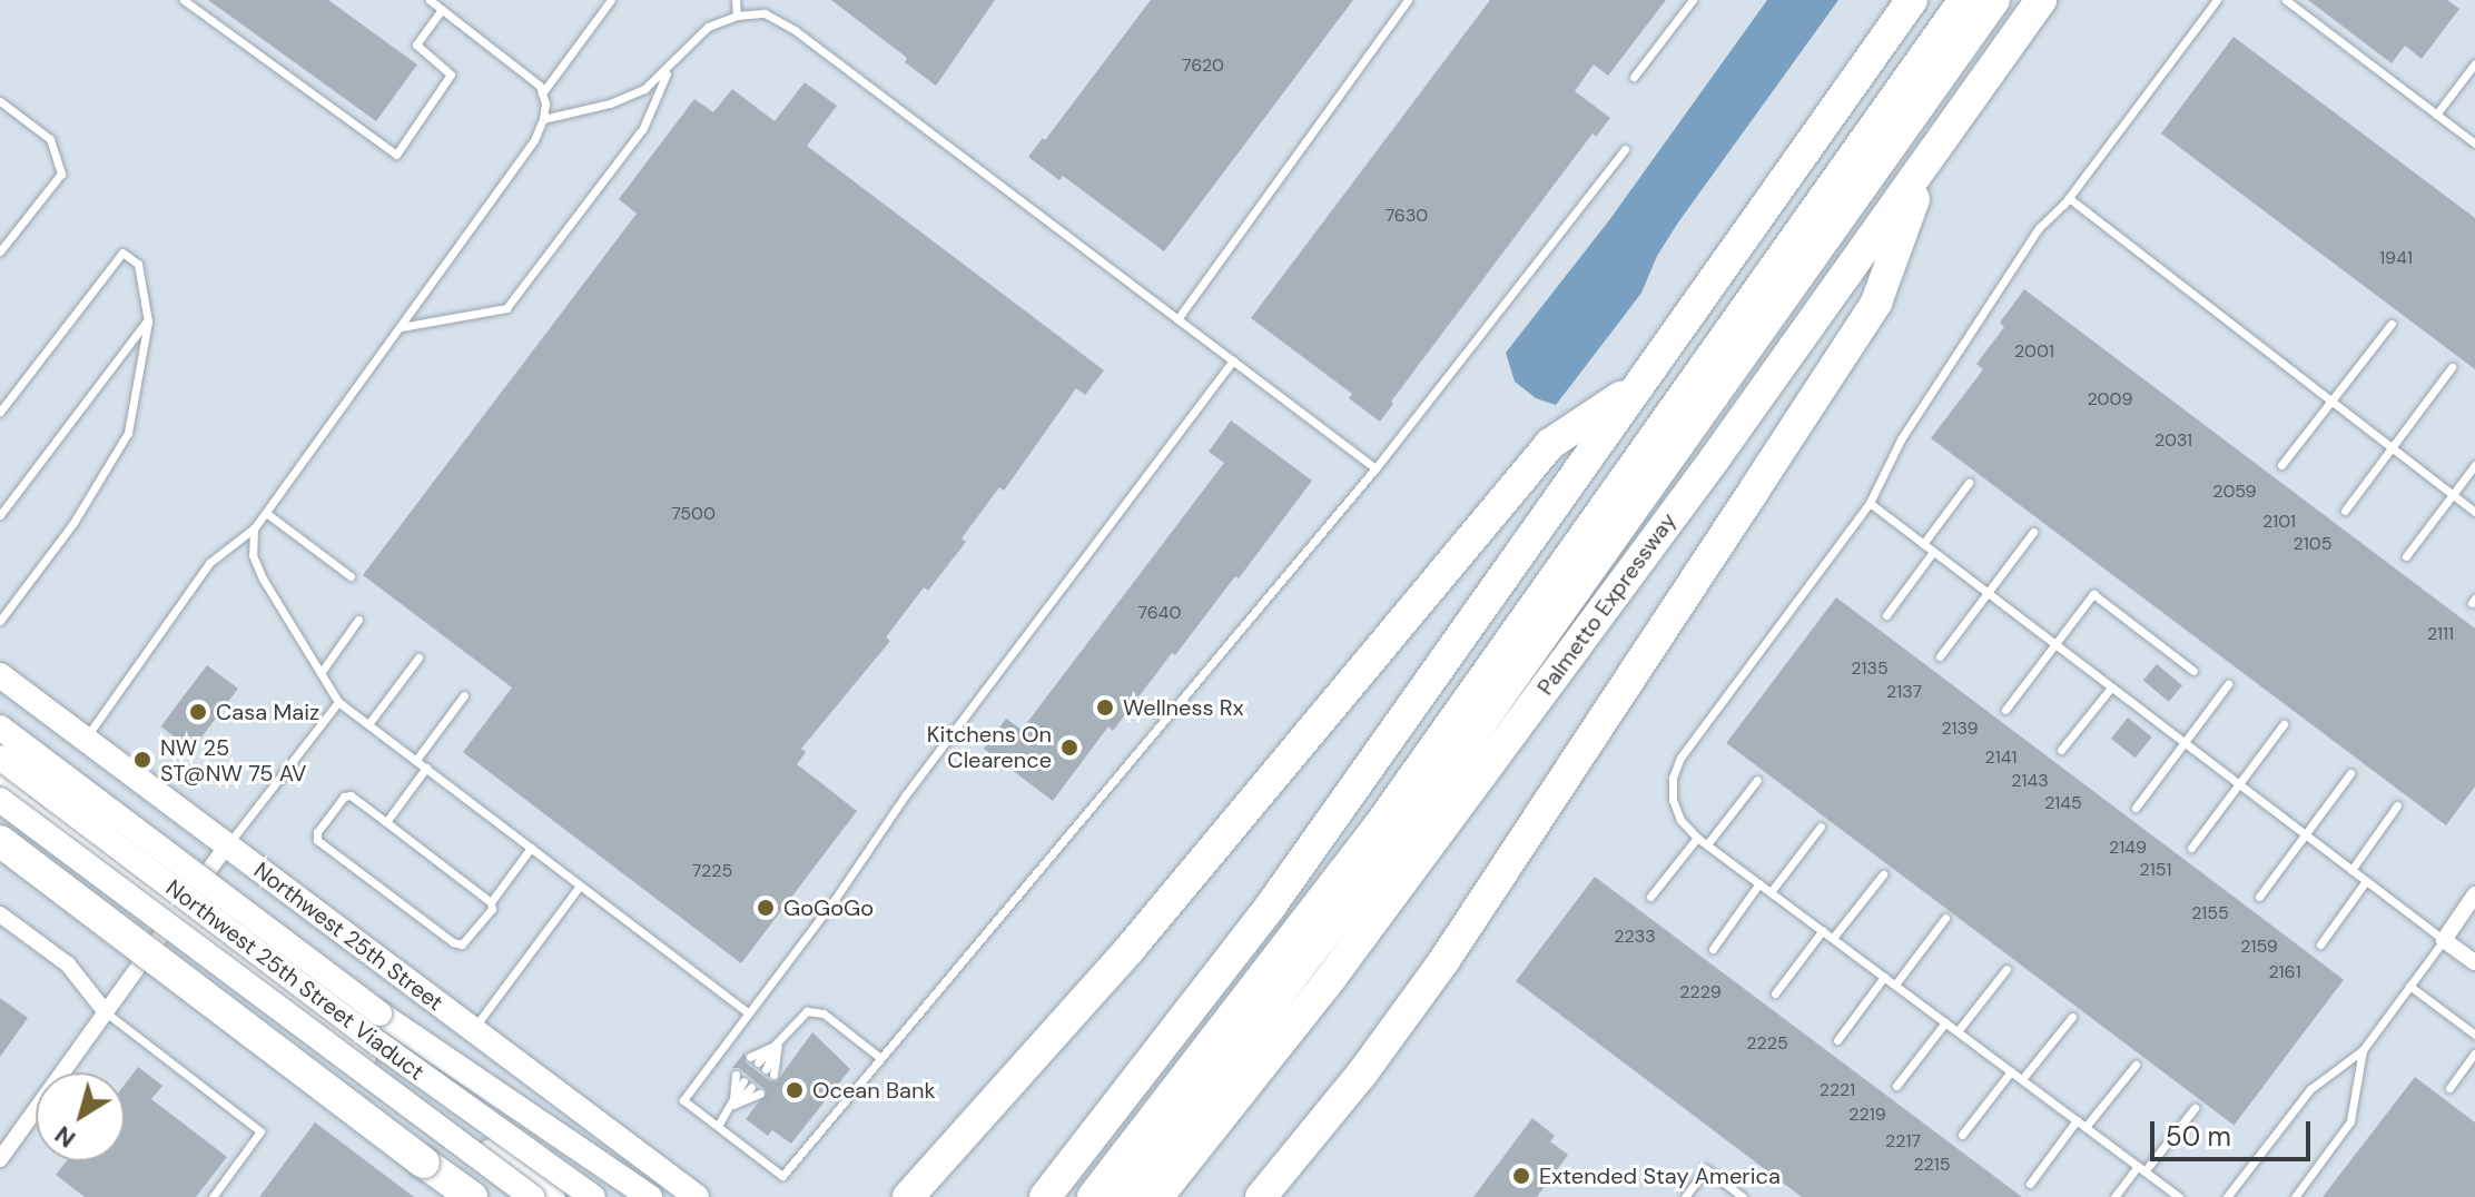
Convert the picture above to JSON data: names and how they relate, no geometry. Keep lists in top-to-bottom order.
{
  "streets": {
    "highway": ["Palmetto Expressway"],
    "main road": ["Northwest 25th Street", "Northwest 25th Street Viaduct"]
  },
  "places": [
    "Wellness Rx",
    "Casa Maiz",
    "Kitchens On Clearence",
    "NW 25 ST@NW 75 AV",
    "GoGoGo",
    "Ocean Bank",
    "Extended Stay America"
  ],
  "house_numbers": [
    "7620",
    "7630",
    "1941",
    "2001",
    "2009",
    "2031",
    "2059",
    "7500",
    "2101",
    "2105",
    "7640",
    "2111",
    "2135",
    "2137",
    "2139",
    "2141",
    "2143",
    "2145",
    "2149",
    "2151",
    "7225",
    "2155",
    "2233",
    "2159",
    "2161",
    "2229",
    "2225",
    "2221",
    "2219",
    "2217",
    "2215"
  ],
  "scale_bar": "50 m",
  "north": "bottom left"
}
